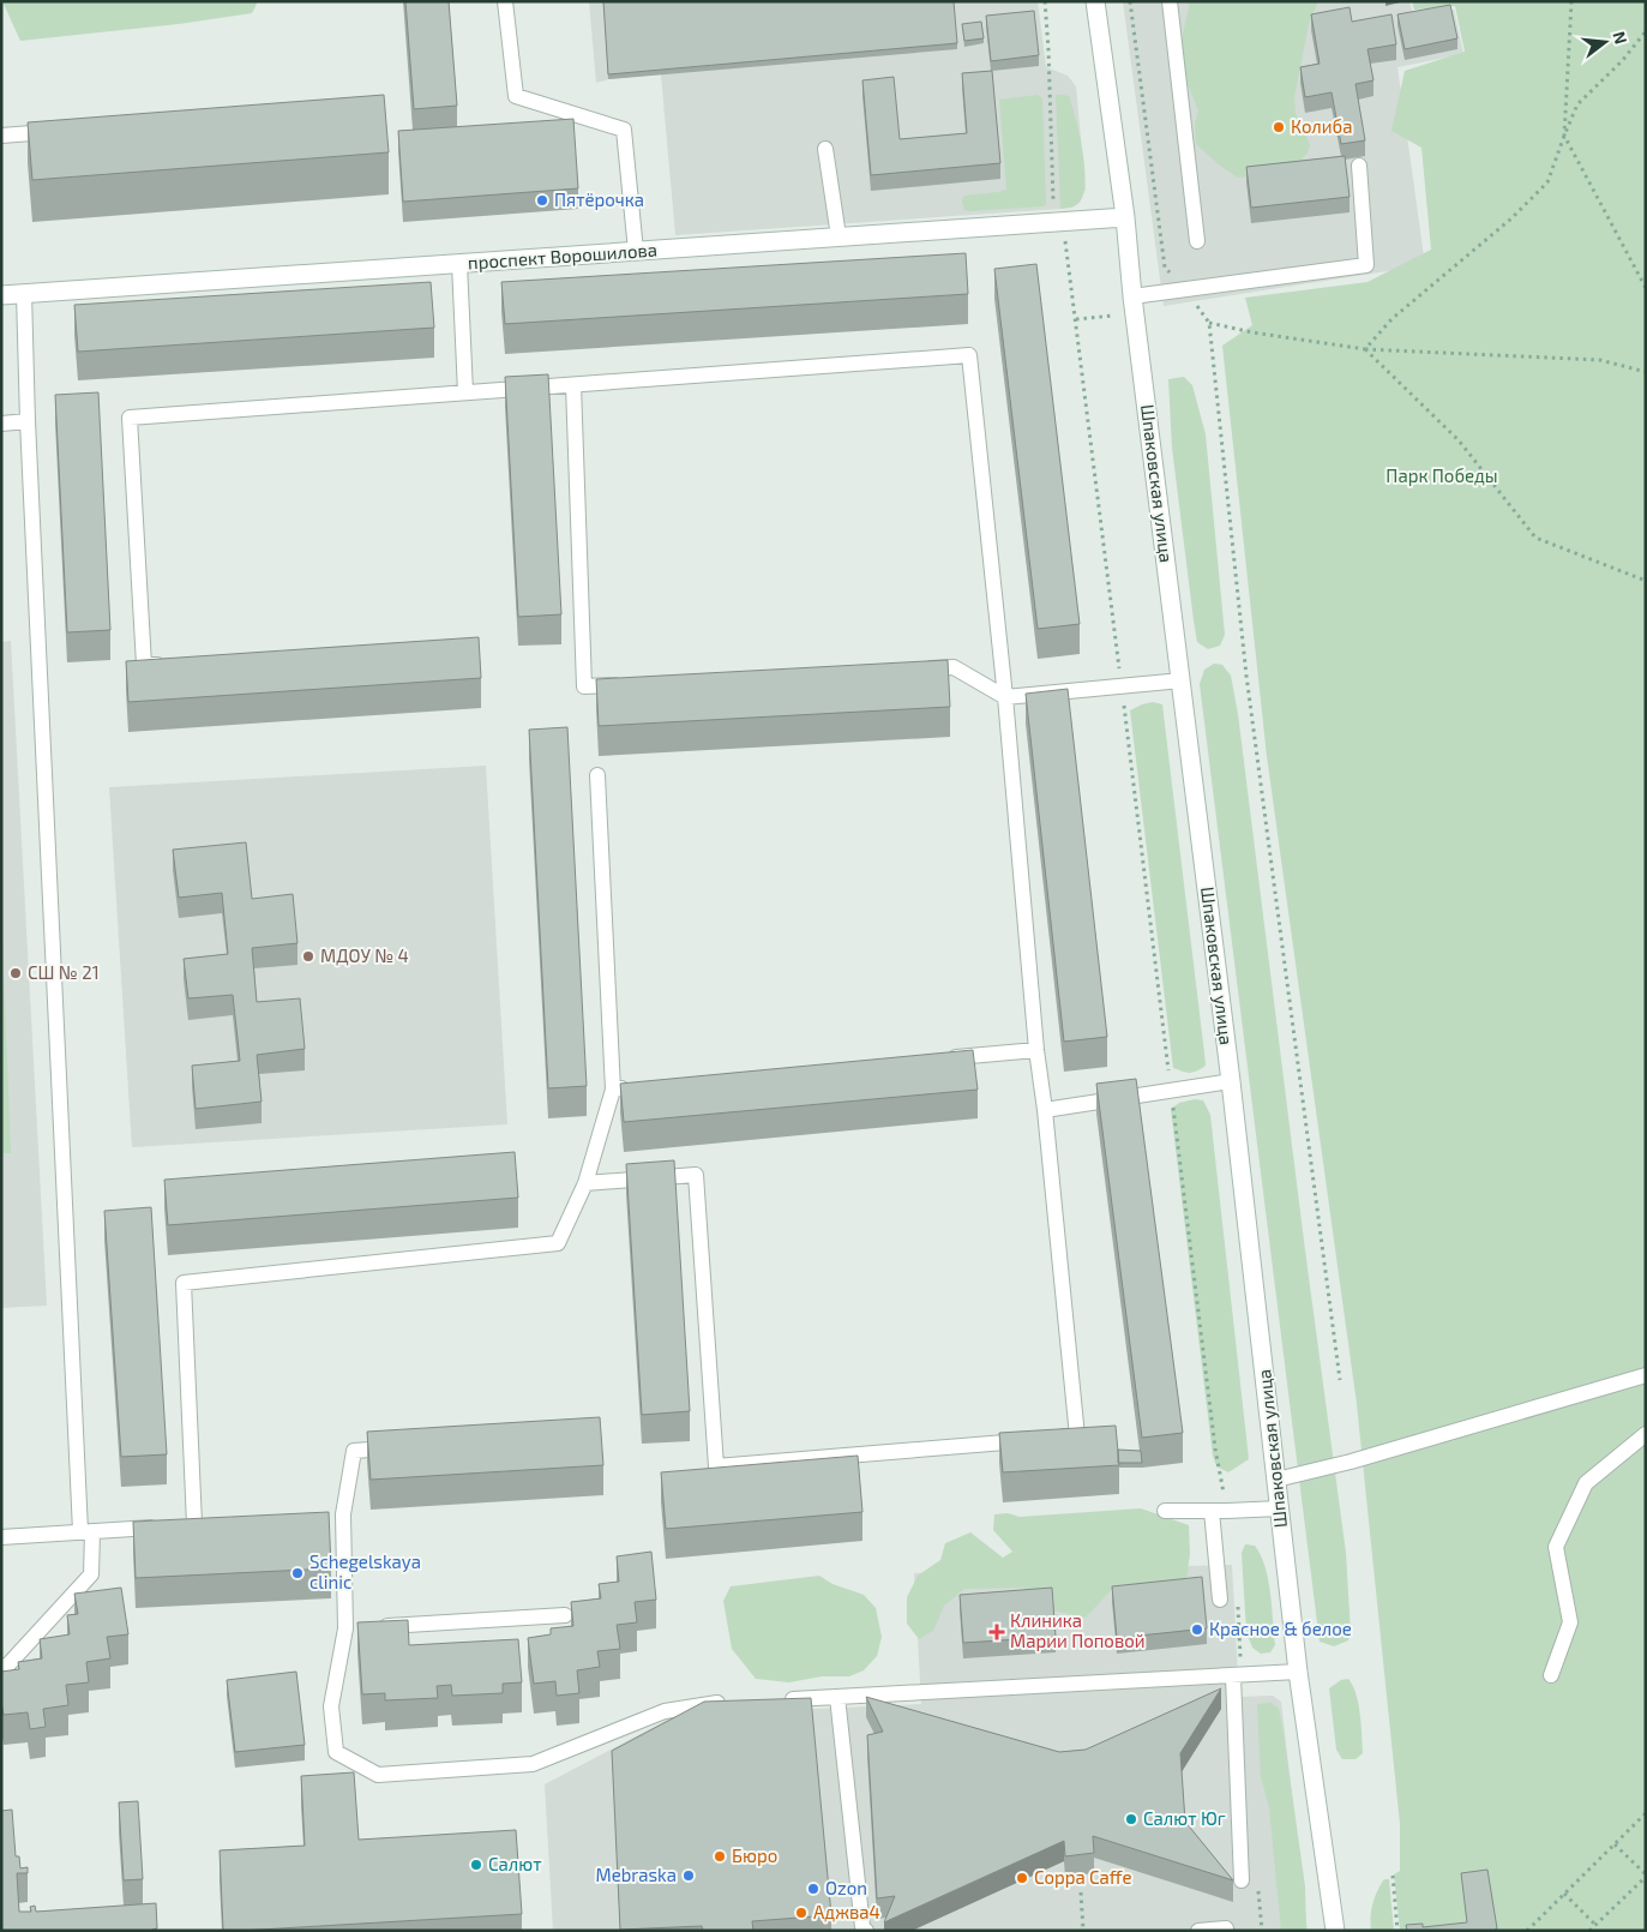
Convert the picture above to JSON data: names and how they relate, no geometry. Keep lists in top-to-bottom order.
{
  "streets": {
    "main road": ["проспект Ворошилова", "Шпаковская улица"]
  },
  "crossings": [
    ["проспект Ворошилова", "Шпаковская улица"]
  ],
  "parks": ["Парк Победы"],
  "places": {
    "other": [
      "Колиба",
      "Пятёрочка",
      "МДОУ № 4",
      "СШ № 21",
      "Schegelskaya clinic",
      "Красное & белое",
      "Салют Юг",
      "Бюро",
      "Салют",
      "Mebraska",
      "Coppa Caffe",
      "Ozon",
      "Аджва4"
    ],
    "health": ["Клиника Марии Поповой"]
  },
  "north": "right"
}
